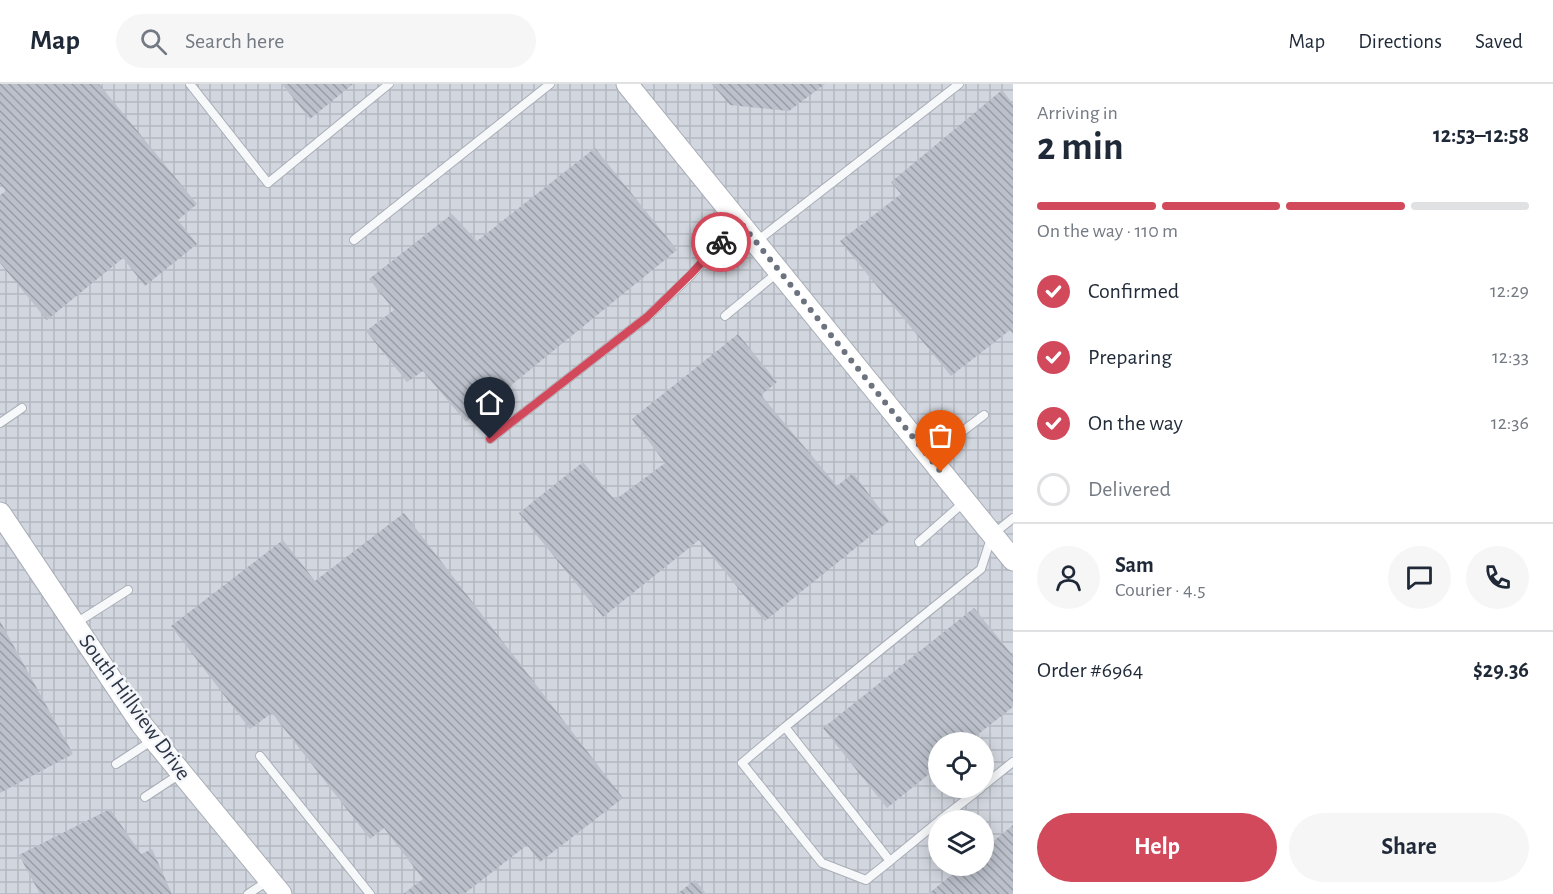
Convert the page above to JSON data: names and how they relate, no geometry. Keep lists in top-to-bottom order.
{
  "streets": {
    "main road": ["South Hillview Drive"]
  },
  "page": {
    "header": "Map",
    "search": "Search here",
    "nav": ["Map", "Directions", "Saved"],
    "heading": ["2 min", "Arriving in", "12:53–12:58"],
    "panel": [
      "Sam",
      "Courier · 4.5",
      "Order #6964",
      "$29.36"
    ],
    "bar": "On the way · 110 m",
    "list": [
      ["Confirmed", "12:29"],
      ["Preparing", "12:33"],
      ["On the way", "12:36"],
      "Delivered"
    ],
    "buttons": ["Help", "Share"]
  }
}
